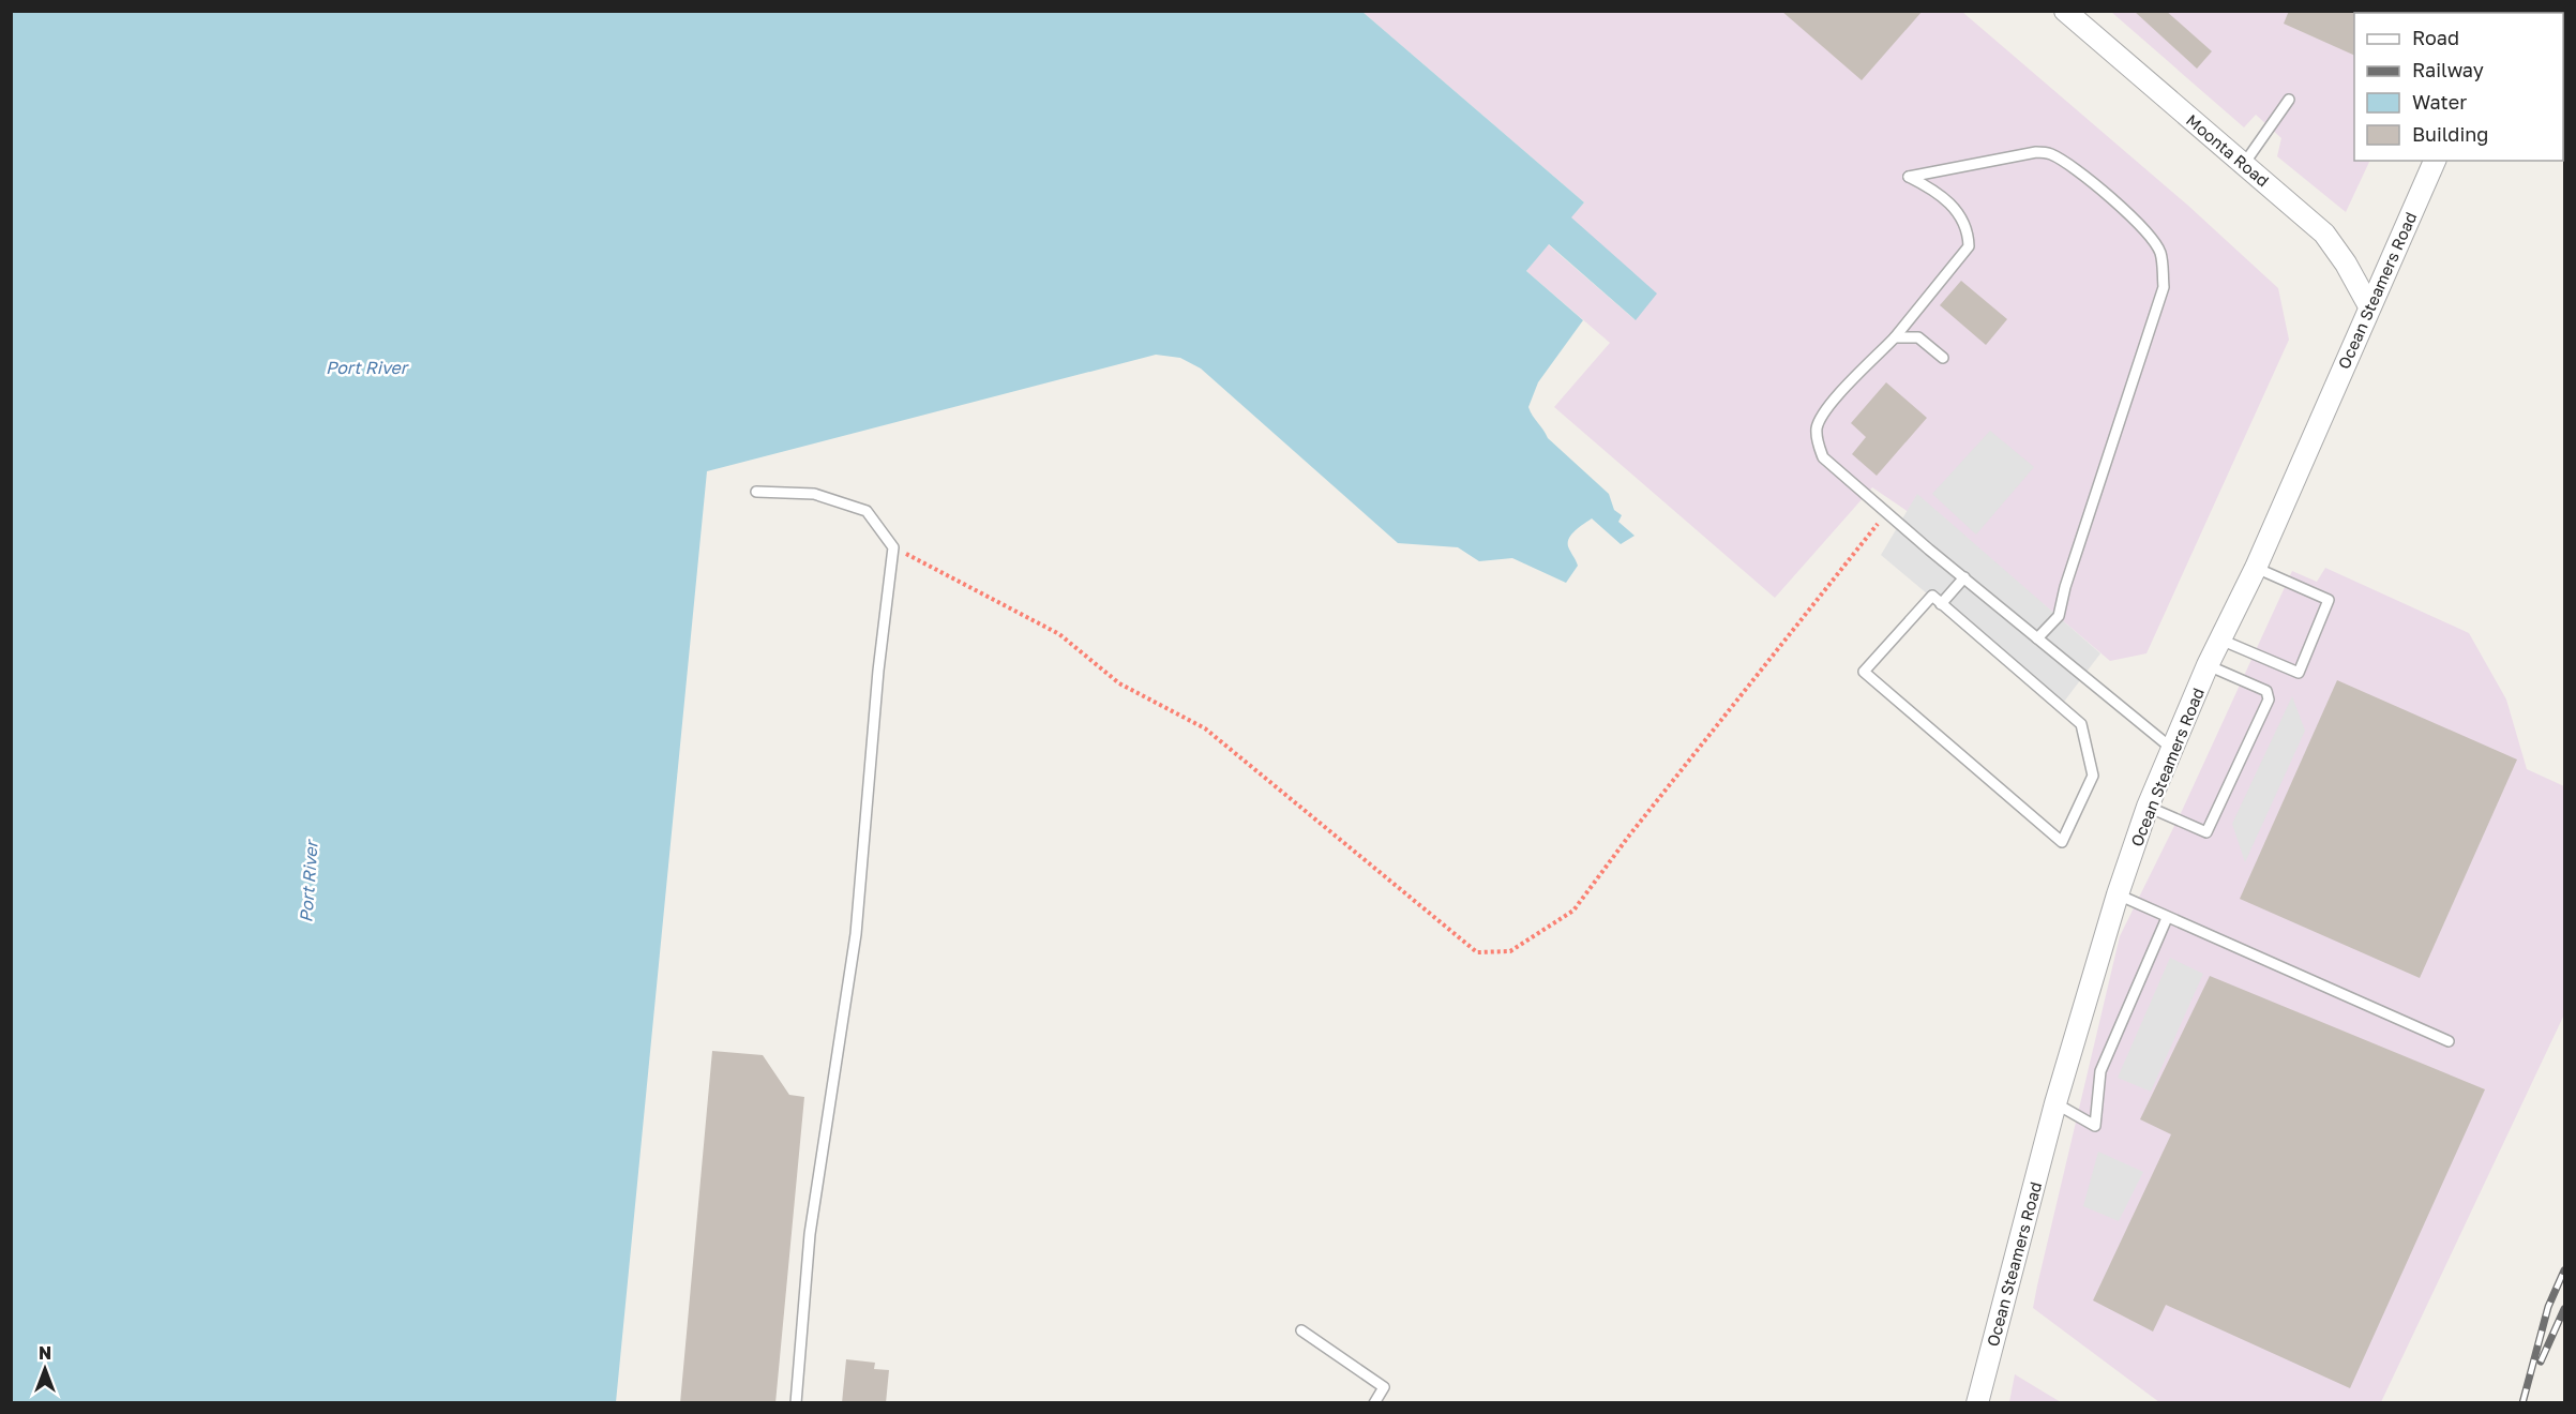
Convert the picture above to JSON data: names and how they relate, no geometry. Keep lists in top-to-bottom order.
{
  "streets": {
    "street": ["Moonta Road", "Ocean Steamers Road"]
  },
  "crossings": [
    ["Moonta Road", "Ocean Steamers Road"]
  ],
  "water": ["Port River"],
  "legend": [
    "Road",
    "Railway",
    "Water",
    "Building"
  ],
  "north": "top"
}
